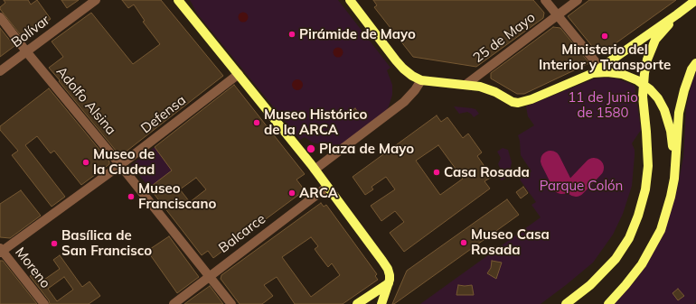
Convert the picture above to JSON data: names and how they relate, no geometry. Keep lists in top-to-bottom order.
{
  "streets": {
    "street": [
      "Bolívar",
      "25 de Mayo",
      "Adolfo Alsina",
      "Defensa",
      "Balcarce",
      "Moreno"
    ]
  },
  "crossings": [
    ["Bolívar", "Adolfo Alsina"],
    ["Adolfo Alsina", "Defensa"],
    ["Adolfo Alsina", "Balcarce"],
    ["Defensa", "Moreno"]
  ],
  "parks": ["11 de Junio de 1580", "Parque Colón"],
  "places": [
    "Pirámide de Mayo",
    "Ministerio del Interior y Transporte",
    "Museo Histórico de la ARCA",
    "Plaza de Mayo",
    "Museo de la Ciudad",
    "Casa Rosada",
    "ARCA",
    "Museo Franciscano",
    "Museo Casa Rosada",
    "Basílica de San Francisco"
  ]
}
